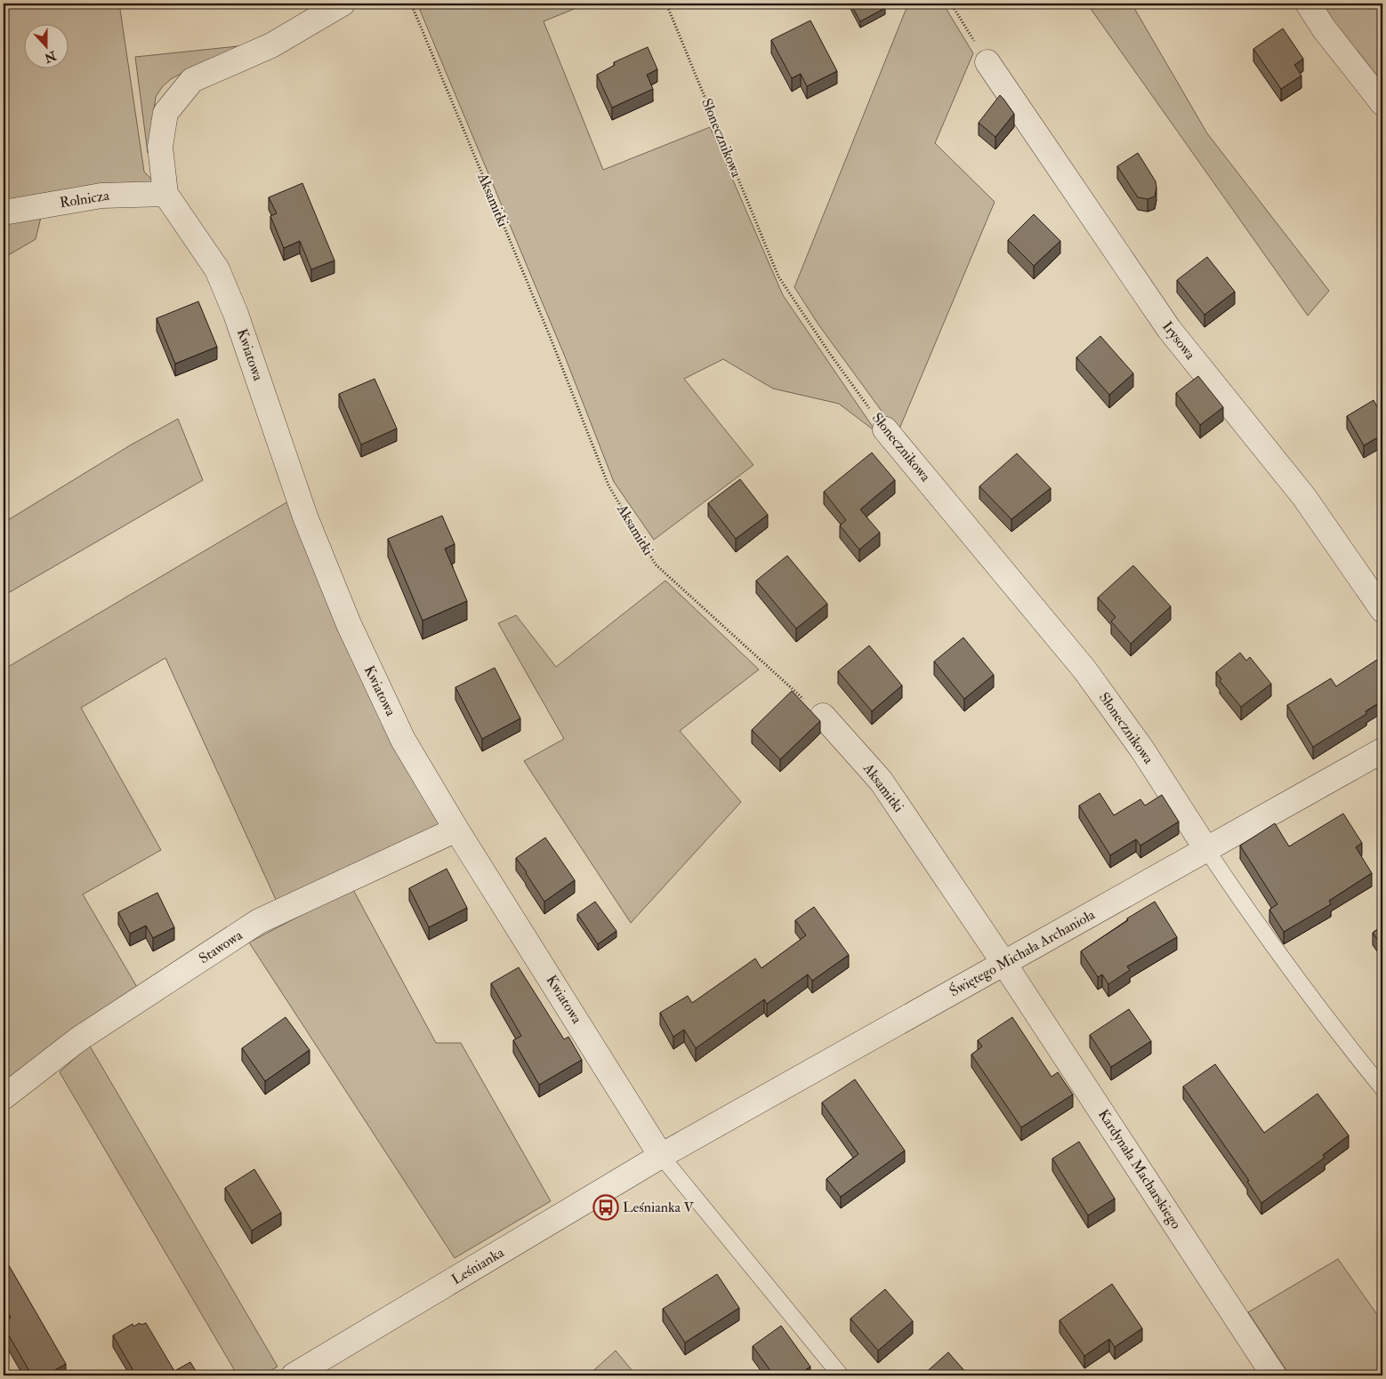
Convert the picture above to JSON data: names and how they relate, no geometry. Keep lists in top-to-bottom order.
{
  "streets": {
    "street": [
      "Słonecznikowa",
      "Rolnicza",
      "Aksamitki",
      "Irysowa",
      "Kwiatowa",
      "Stawowa",
      "Świętego Michała Archanioła",
      "Kardynała Macharskiego",
      "Leśnianka"
    ]
  },
  "crossings": [
    ["Słonecznikowa", "Świętego Michała Archanioła"],
    ["Rolnicza", "Kwiatowa"],
    ["Aksamitki", "Świętego Michała Archanioła"],
    ["Aksamitki", "Kardynała Macharskiego"],
    ["Kwiatowa", "Stawowa"],
    ["Kwiatowa", "Świętego Michała Archanioła"],
    ["Kwiatowa", "Leśnianka"],
    ["Świętego Michała Archanioła", "Kardynała Macharskiego"],
    ["Świętego Michała Archanioła", "Leśnianka"]
  ],
  "places": {
    "bus stop": ["Leśnianka V"]
  },
  "north": "bottom"
}
